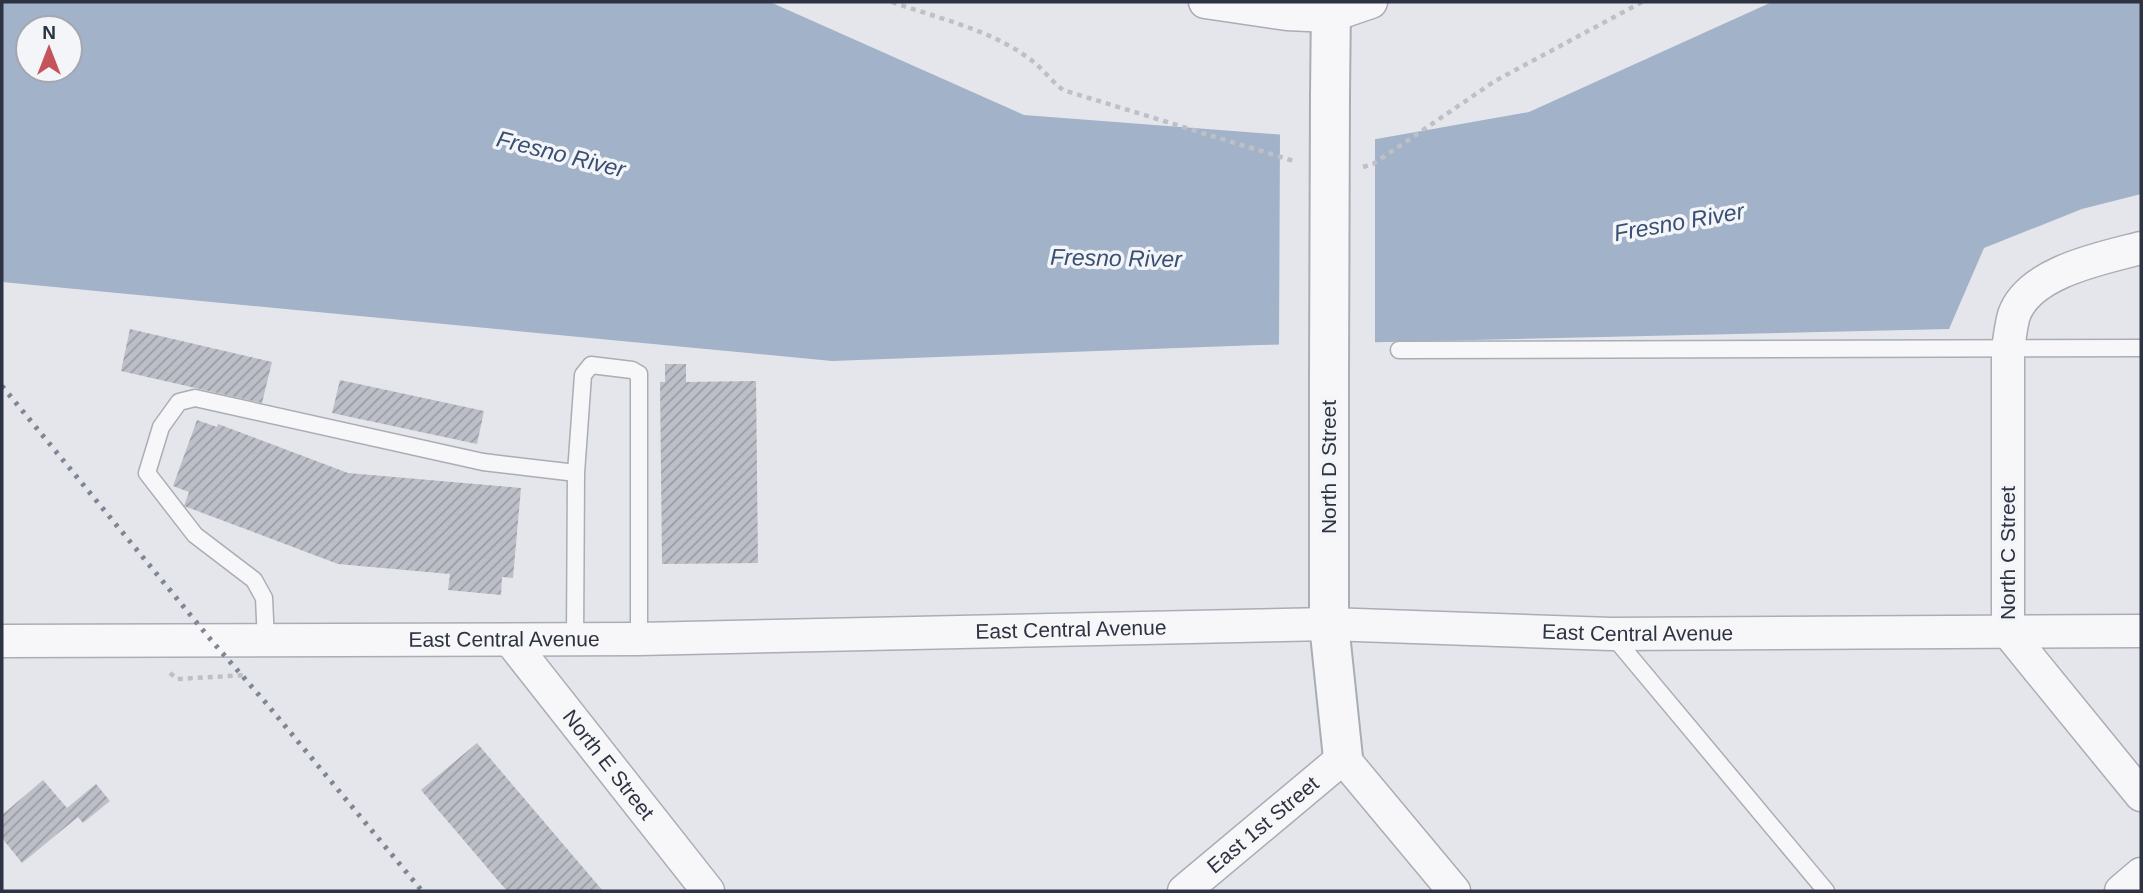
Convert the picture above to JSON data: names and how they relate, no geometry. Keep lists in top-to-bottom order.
{
  "streets": {
    "street": [
      "North D Street",
      "North C Street",
      "East Central Avenue",
      "North E Street",
      "East 1st Street"
    ]
  },
  "crossings": [
    ["North D Street", "East Central Avenue"],
    ["North D Street", "East 1st Street"],
    ["North C Street", "East Central Avenue"],
    ["East Central Avenue", "North E Street"]
  ],
  "water": ["Fresno River"],
  "north": "top"
}
